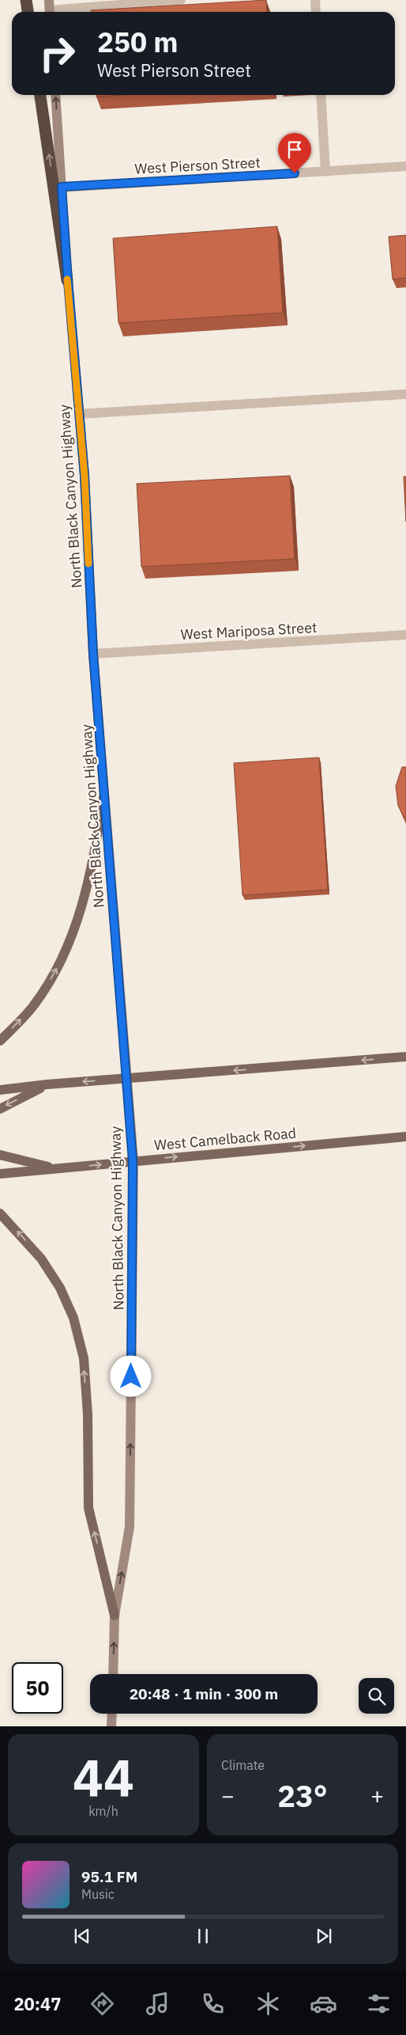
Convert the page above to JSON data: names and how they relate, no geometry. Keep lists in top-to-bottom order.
{
  "streets": {
    "main road": ["North Black Canyon Highway", "West Camelback Road"],
    "street": ["West Pierson Street", "West Mariposa Street"]
  },
  "crossings": [
    ["West Pierson Street", "North Black Canyon Highway"],
    ["North Black Canyon Highway", "West Mariposa Street"],
    ["North Black Canyon Highway", "West Camelback Road"]
  ],
  "page": {
    "turn": ["250 m", "West Pierson Street"],
    "limit": "50",
    "trip": "20:48 · 1 min · 300 m",
    "tile": [
      ["44", "km/h"],
      "Climate"
    ],
    "heat": ["−", "23°", "+"],
    "song": ["95.1 FM", "Music"],
    "tabs": "20:47"
  }
}
